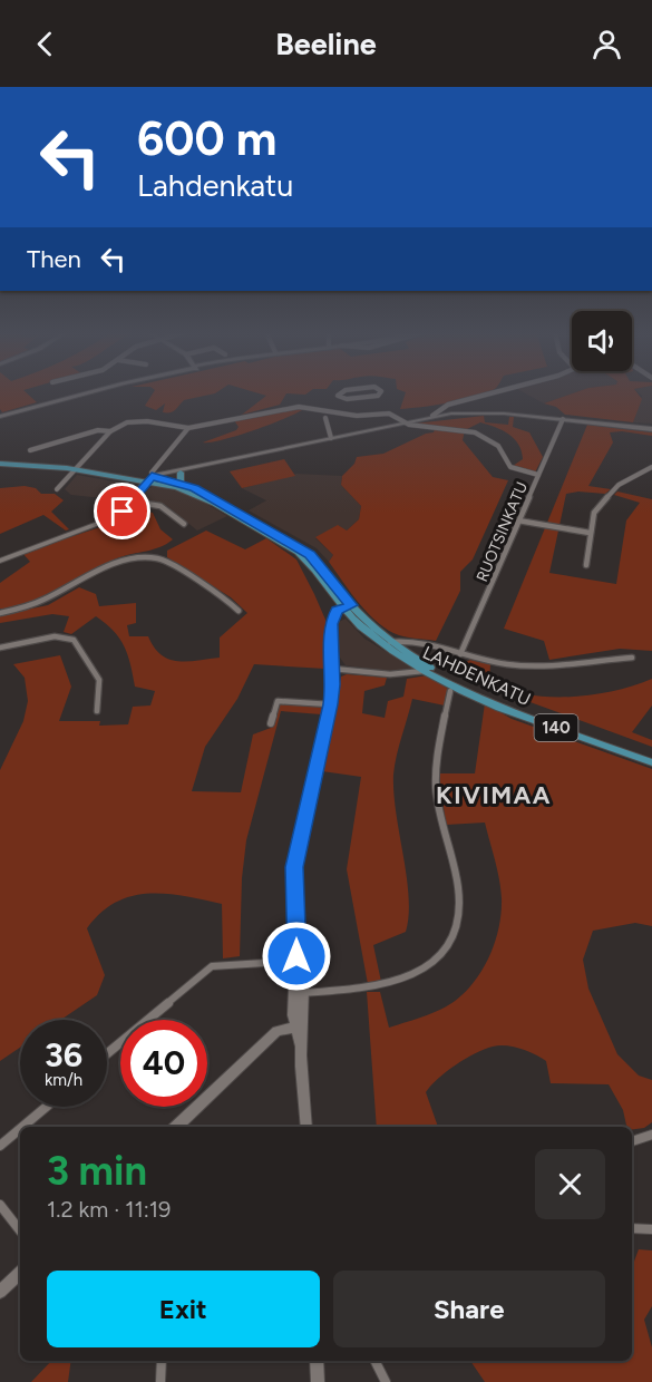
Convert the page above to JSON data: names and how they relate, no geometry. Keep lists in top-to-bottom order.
{
  "streets": {
    "main road": ["LAHDENKATU", "140"],
    "street": ["RUOTSINKATU"]
  },
  "districts": ["KIVIMAA"],
  "page": {
    "header": "Beeline",
    "turn": ["600 m", "Lahdenkatu"],
    "then": "Then",
    "speed": "36 km/h",
    "limit": "40",
    "heading": ["3 min", "1.2 km · 11:19"],
    "buttons": ["Exit", "Share"]
  }
}
